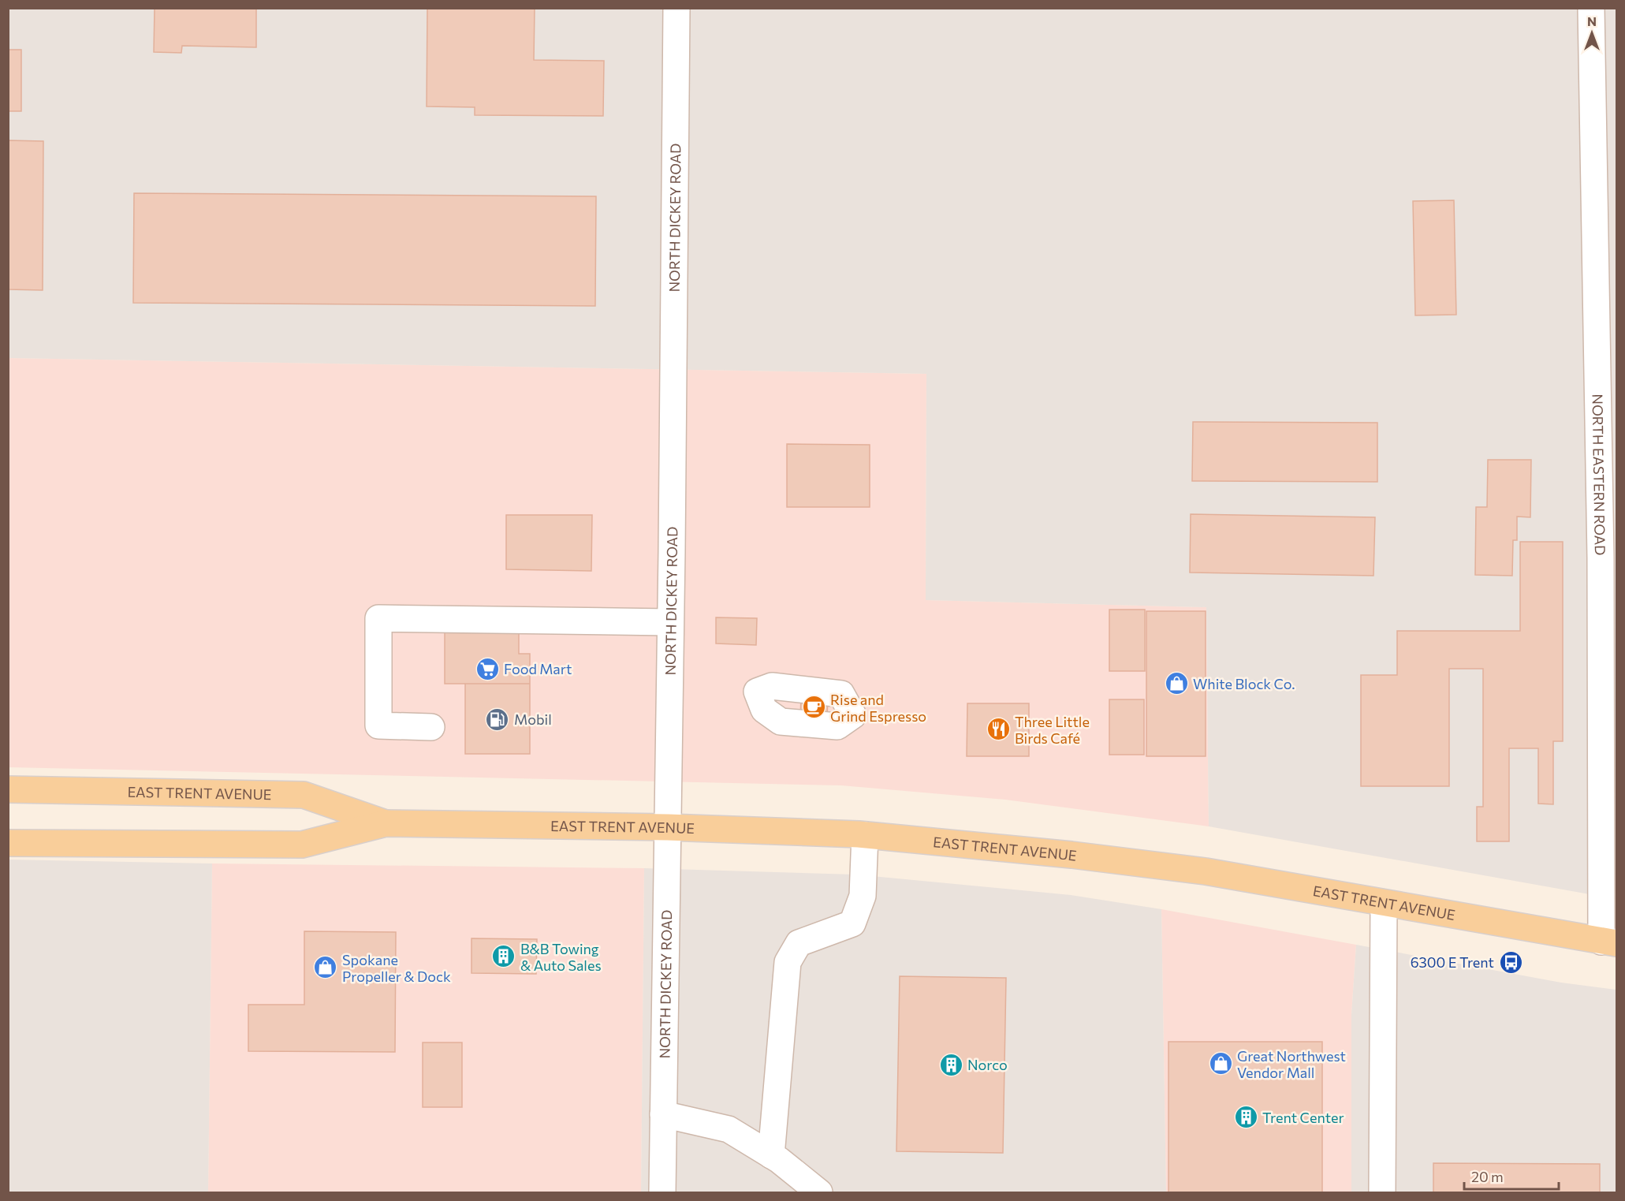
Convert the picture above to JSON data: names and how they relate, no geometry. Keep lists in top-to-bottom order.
{
  "streets": {
    "main road": ["EAST TRENT AVENUE"],
    "street": ["NORTH DICKEY ROAD", "NORTH EASTERN ROAD"]
  },
  "crossings": [
    ["NORTH DICKEY ROAD", "EAST TRENT AVENUE"],
    ["NORTH EASTERN ROAD", "EAST TRENT AVENUE"]
  ],
  "places": {
    "supermarket": ["Food Mart"],
    "shop": ["White Block Co.", "Spokane Propeller & Dock", "Great Northwest Vendor Mall"],
    "cafe": ["Rise and Grind Espresso"],
    "fuel station": ["Mobil"],
    "restaurant": ["Three Little Birds Café"],
    "building": ["B&B Towing & Auto Sales", "Norco", "Trent Center"],
    "bus stop": ["6300 E Trent"]
  },
  "scale_bar": "20 m",
  "north": "top"
}
